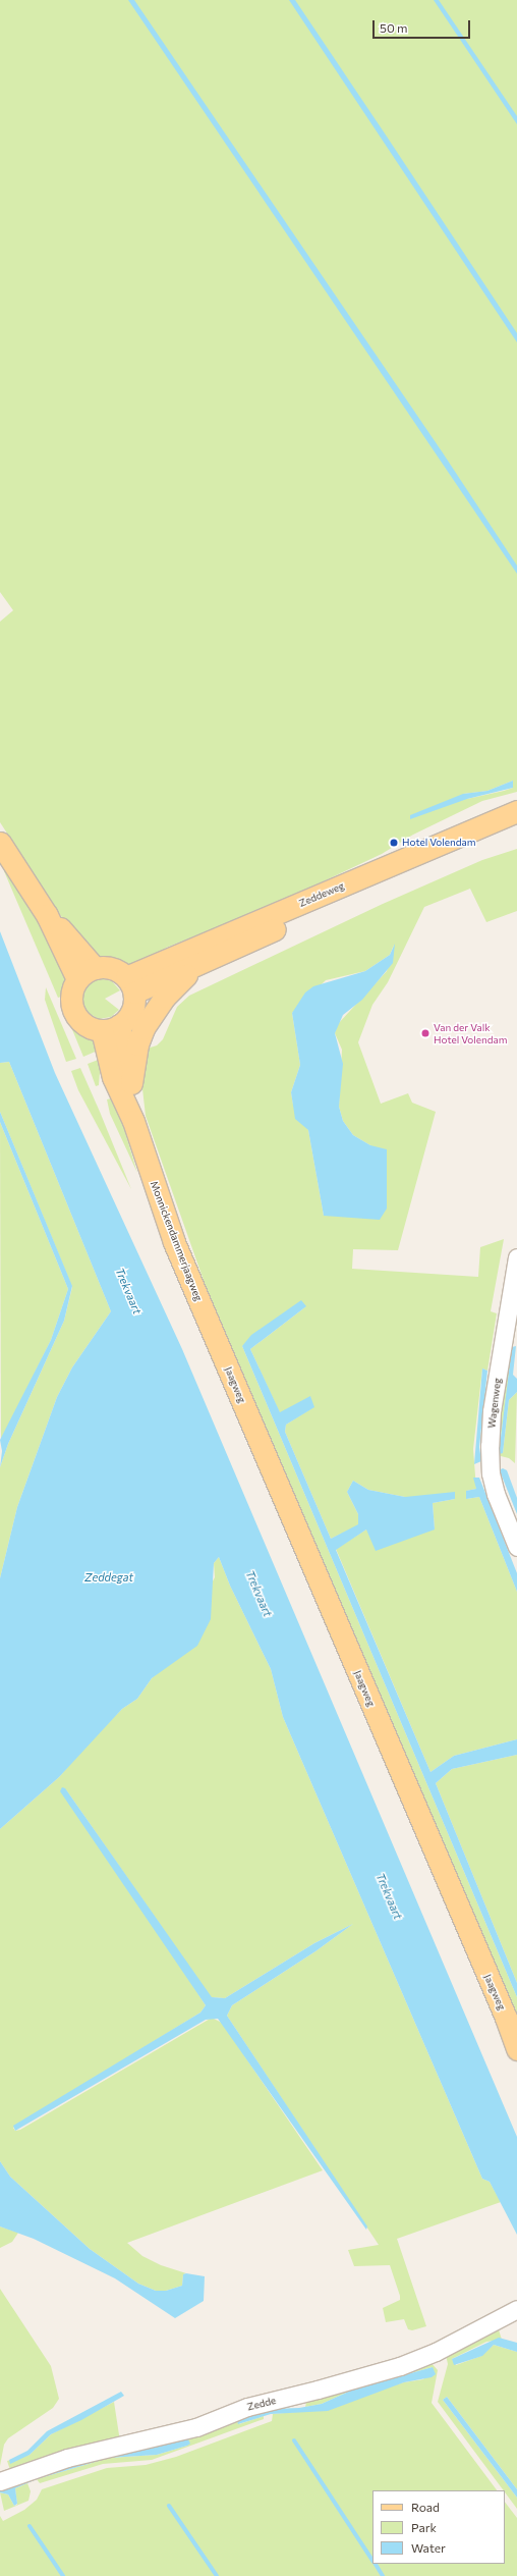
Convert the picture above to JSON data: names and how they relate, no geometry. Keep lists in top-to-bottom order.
{
  "streets": {
    "main road": ["Zeddeweg", "Monnickendammerjaagweg", "Jaagweg"],
    "street": ["Wagenweg", "Zedde"]
  },
  "crossings": [
    ["Zeddeweg", "Monnickendammerjaagweg"],
    ["Monnickendammerjaagweg", "Jaagweg"]
  ],
  "water": ["Trekvaart", "Zeddegat"],
  "places": ["Hotel Volendam", "Van der Valk Hotel Volendam"],
  "legend": ["Road", "Park", "Water"],
  "scale_bar": "50 m"
}
